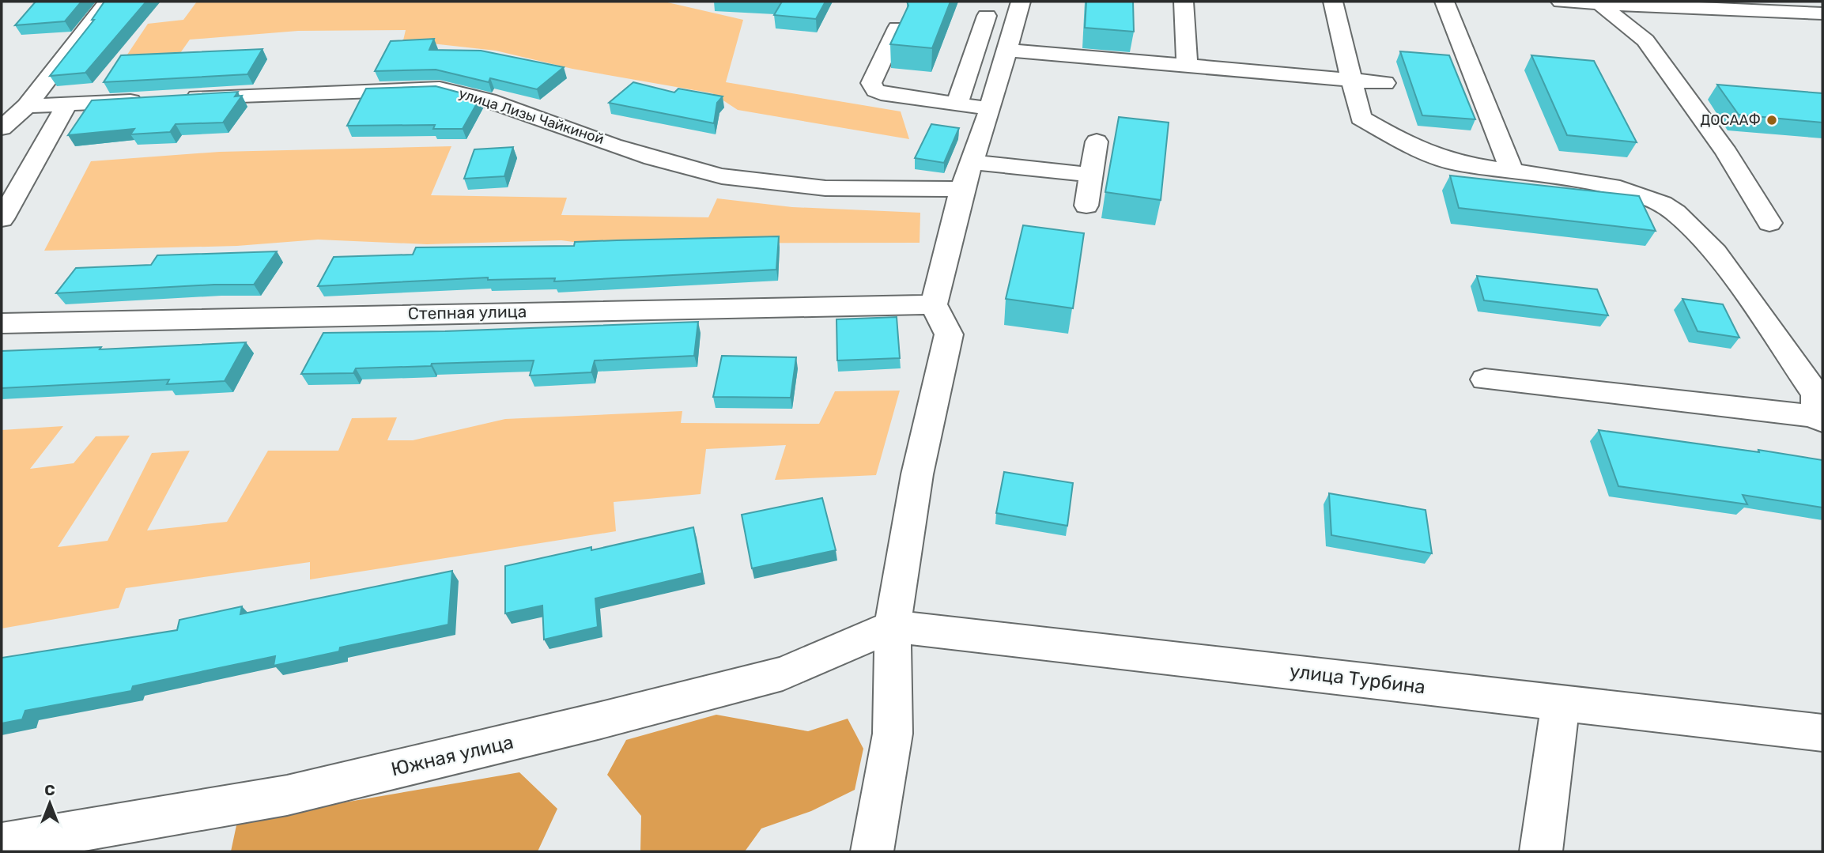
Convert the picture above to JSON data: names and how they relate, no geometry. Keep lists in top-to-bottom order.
{
  "streets": {
    "street": [
      "улица Лизы Чайкиной",
      "Степная улица",
      "улица Турбина",
      "Южная улица"
    ]
  },
  "crossings": [
    ["улица Турбина", "Южная улица"]
  ],
  "places": ["ДОСААФ"],
  "north": "top"
}
